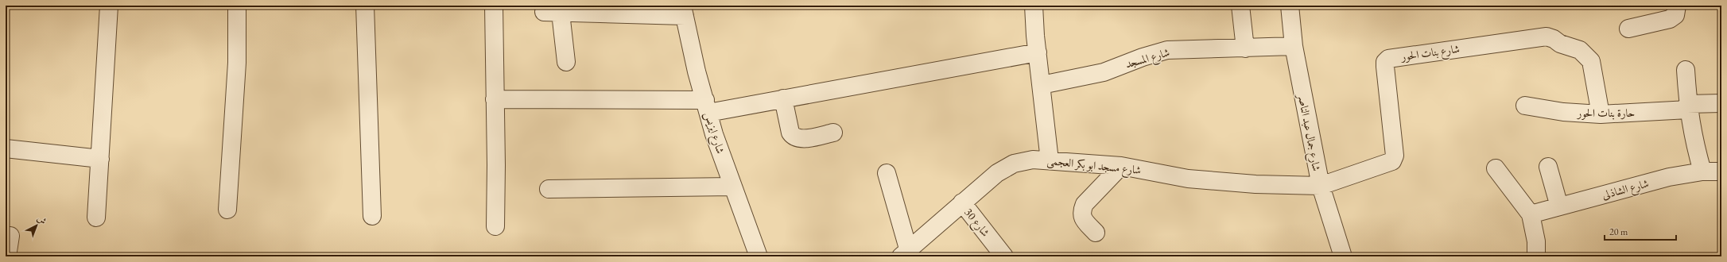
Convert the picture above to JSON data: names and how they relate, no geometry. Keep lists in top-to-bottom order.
{
  "streets": {
    "street": [
      "شارع بنات الحور",
      "شارع المسجد",
      "حارة بنات الحور",
      "شارع ايزيس",
      "شارع جمال عبد الناصر",
      "شارع مسجد ابو بكر العجمى",
      "شارع الشاذلى",
      "شارع 30"
    ]
  },
  "crossings": [
    ["شارع بنات الحور", "حارة بنات الحور"],
    ["شارع بنات الحور", "شارع جمال عبد الناصر"],
    ["شارع بنات الحور", "شارع مسجد ابو بكر العجمى"],
    ["شارع المسجد", "شارع جمال عبد الناصر"],
    ["شارع جمال عبد الناصر", "شارع مسجد ابو بكر العجمى"],
    ["شارع مسجد ابو بكر العجمى", "شارع 30"]
  ],
  "scale_bar": "20 m",
  "north": "top right"
}
